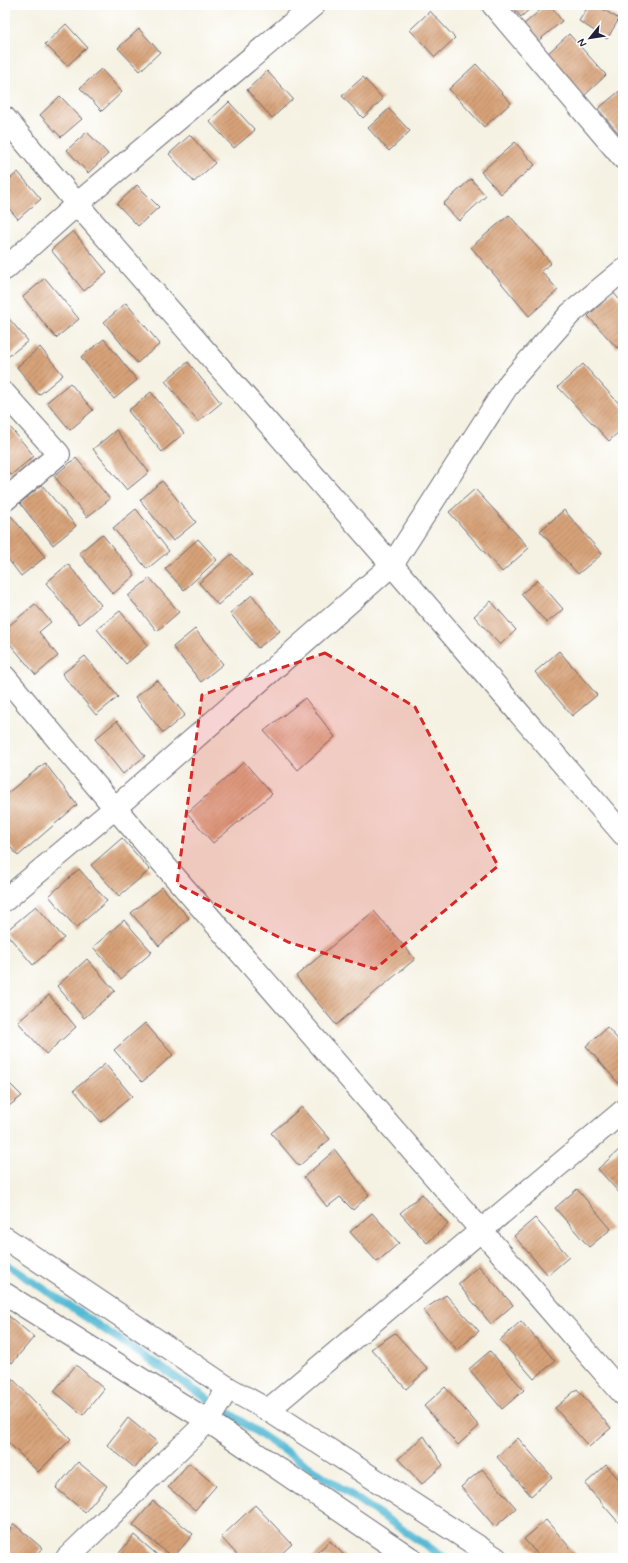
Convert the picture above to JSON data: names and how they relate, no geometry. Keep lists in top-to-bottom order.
{
  "north": "bottom left"
}
